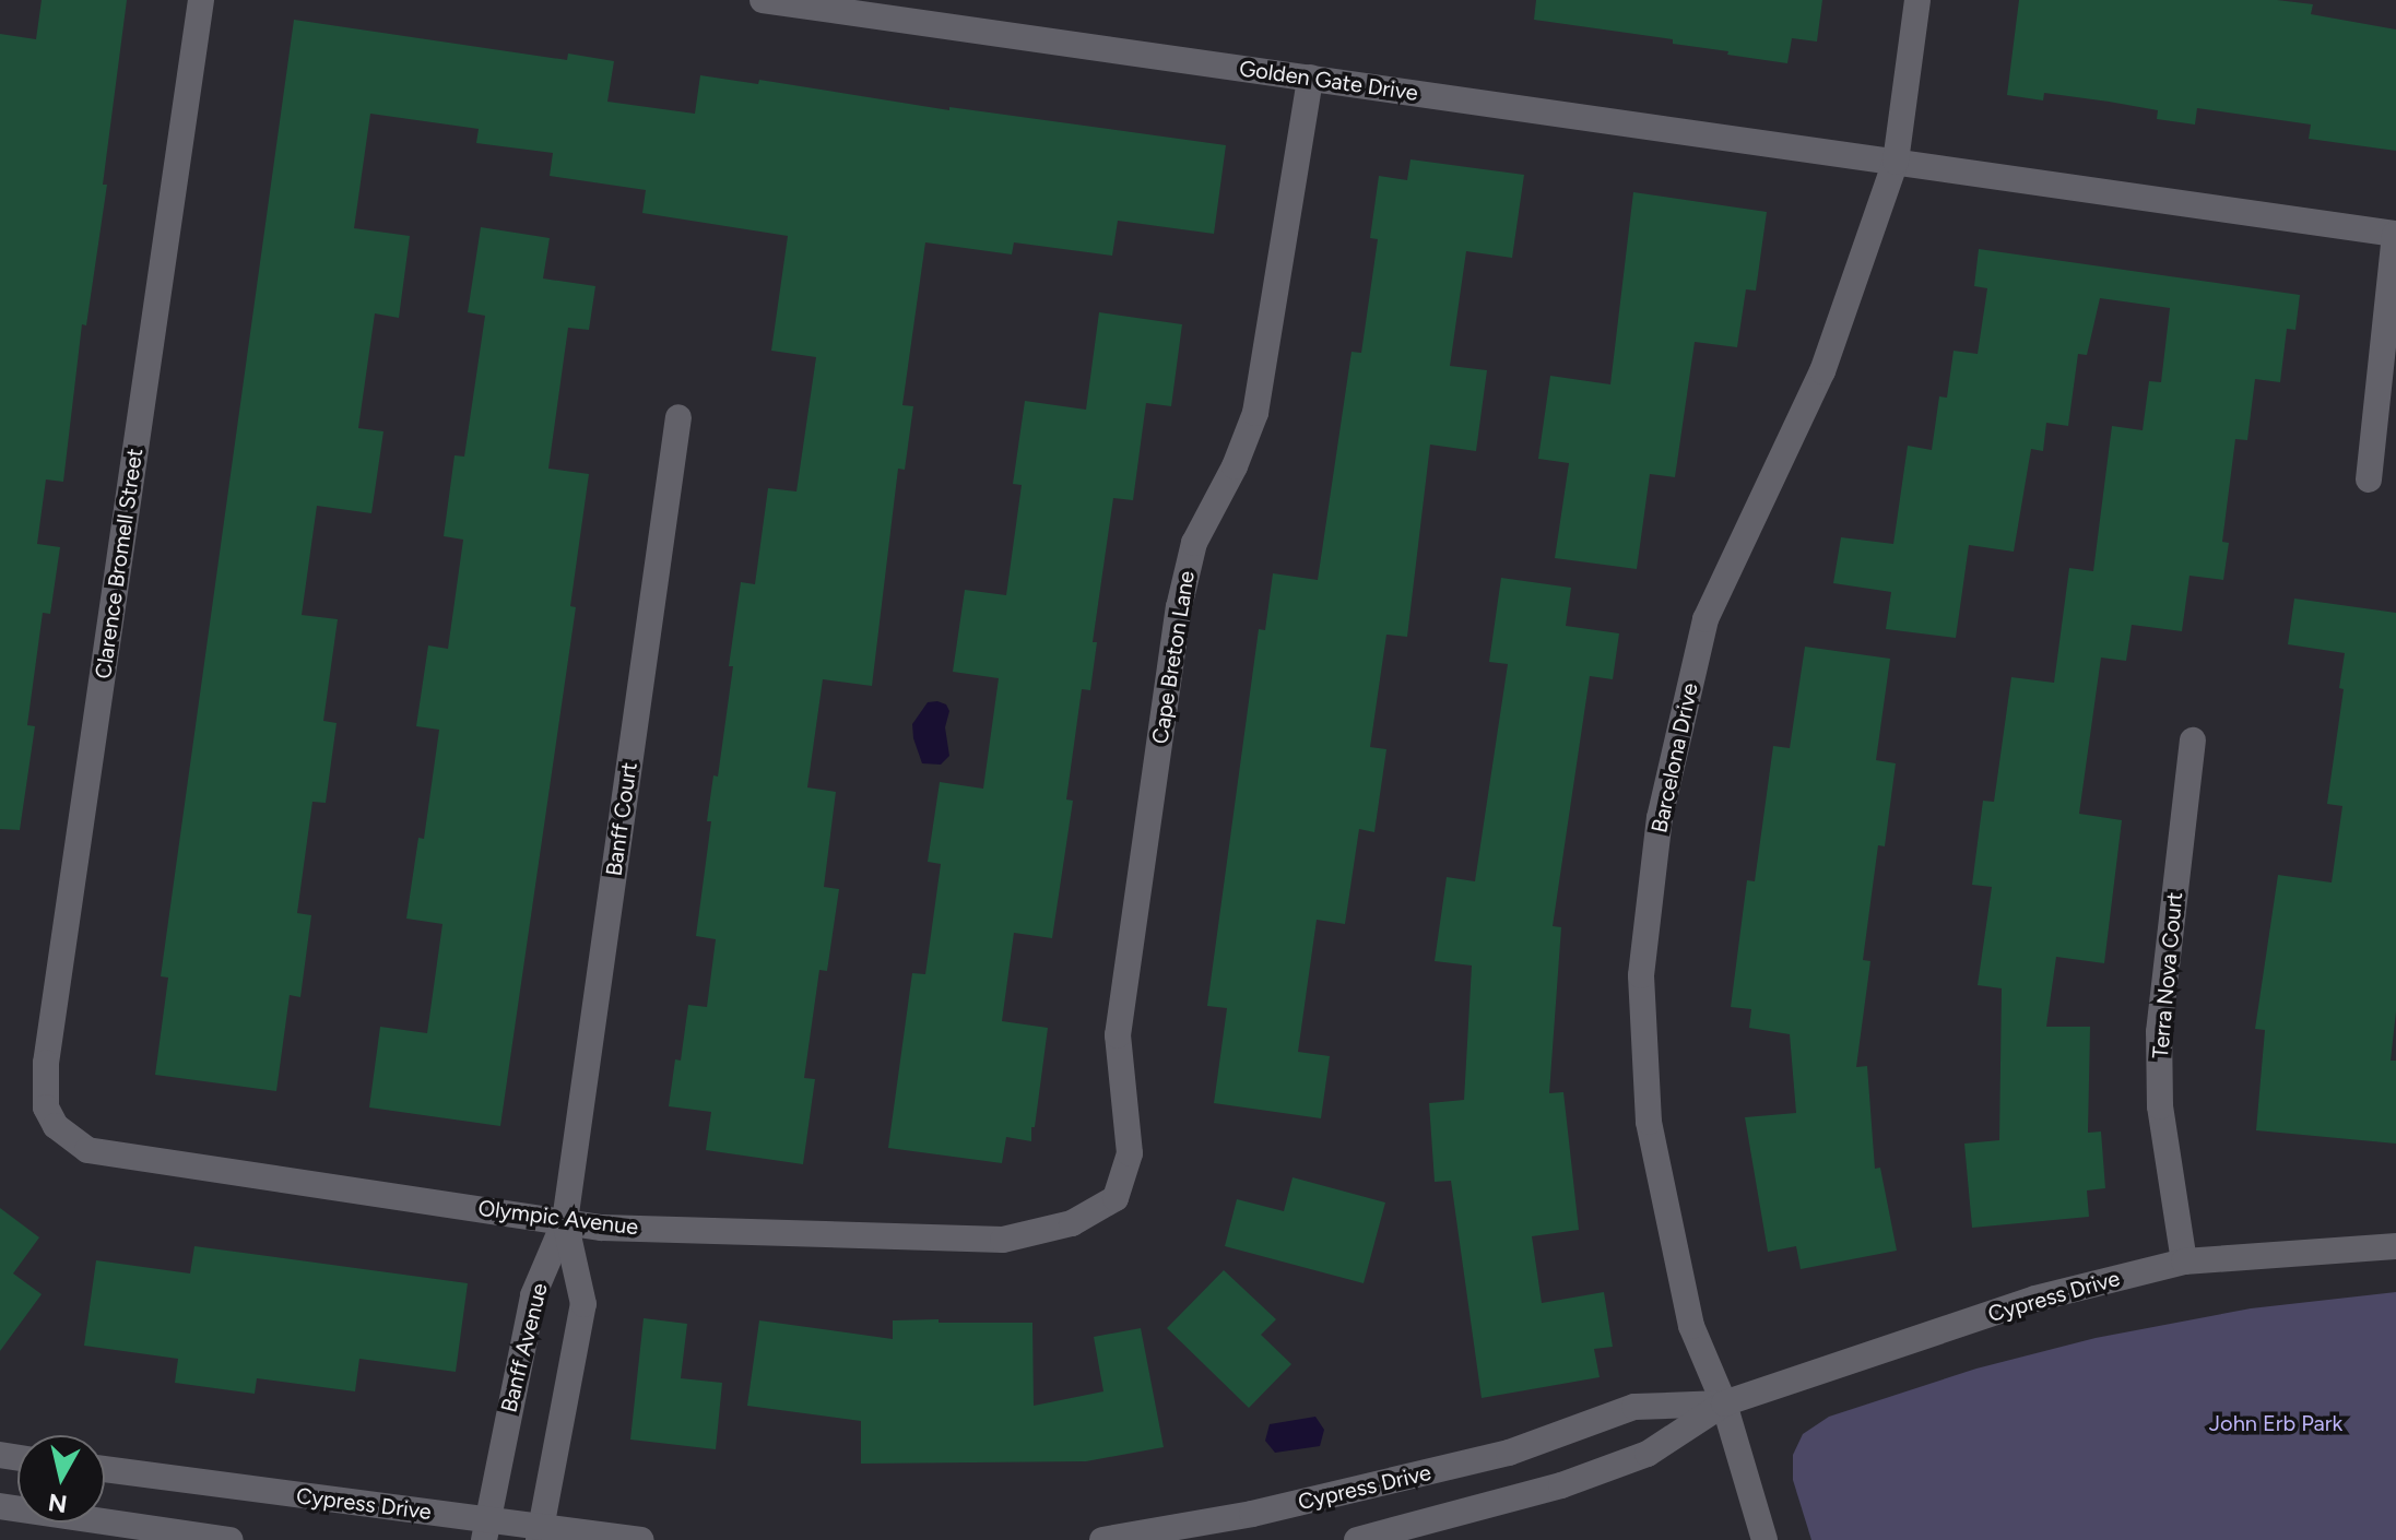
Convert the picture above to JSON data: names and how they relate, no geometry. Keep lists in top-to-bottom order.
{
  "streets": {
    "street": [
      "Golden Gate Drive",
      "Clarence Bromell Street",
      "Cape Breton Lane",
      "Barcelona Drive",
      "Banff Court",
      "Terra Nova Court",
      "Olympic Avenue",
      "Cypress Drive",
      "Banff Avenue"
    ]
  },
  "crossings": [
    ["Golden Gate Drive", "Cape Breton Lane"],
    ["Golden Gate Drive", "Barcelona Drive"],
    ["Clarence Bromell Street", "Olympic Avenue"],
    ["Cape Breton Lane", "Olympic Avenue"],
    ["Barcelona Drive", "Cypress Drive"],
    ["Banff Court", "Olympic Avenue"],
    ["Banff Court", "Banff Avenue"],
    ["Terra Nova Court", "Cypress Drive"],
    ["Olympic Avenue", "Banff Avenue"],
    ["Cypress Drive", "Banff Avenue"]
  ],
  "parks": ["John Erb Park"],
  "north": "bottom"
}
